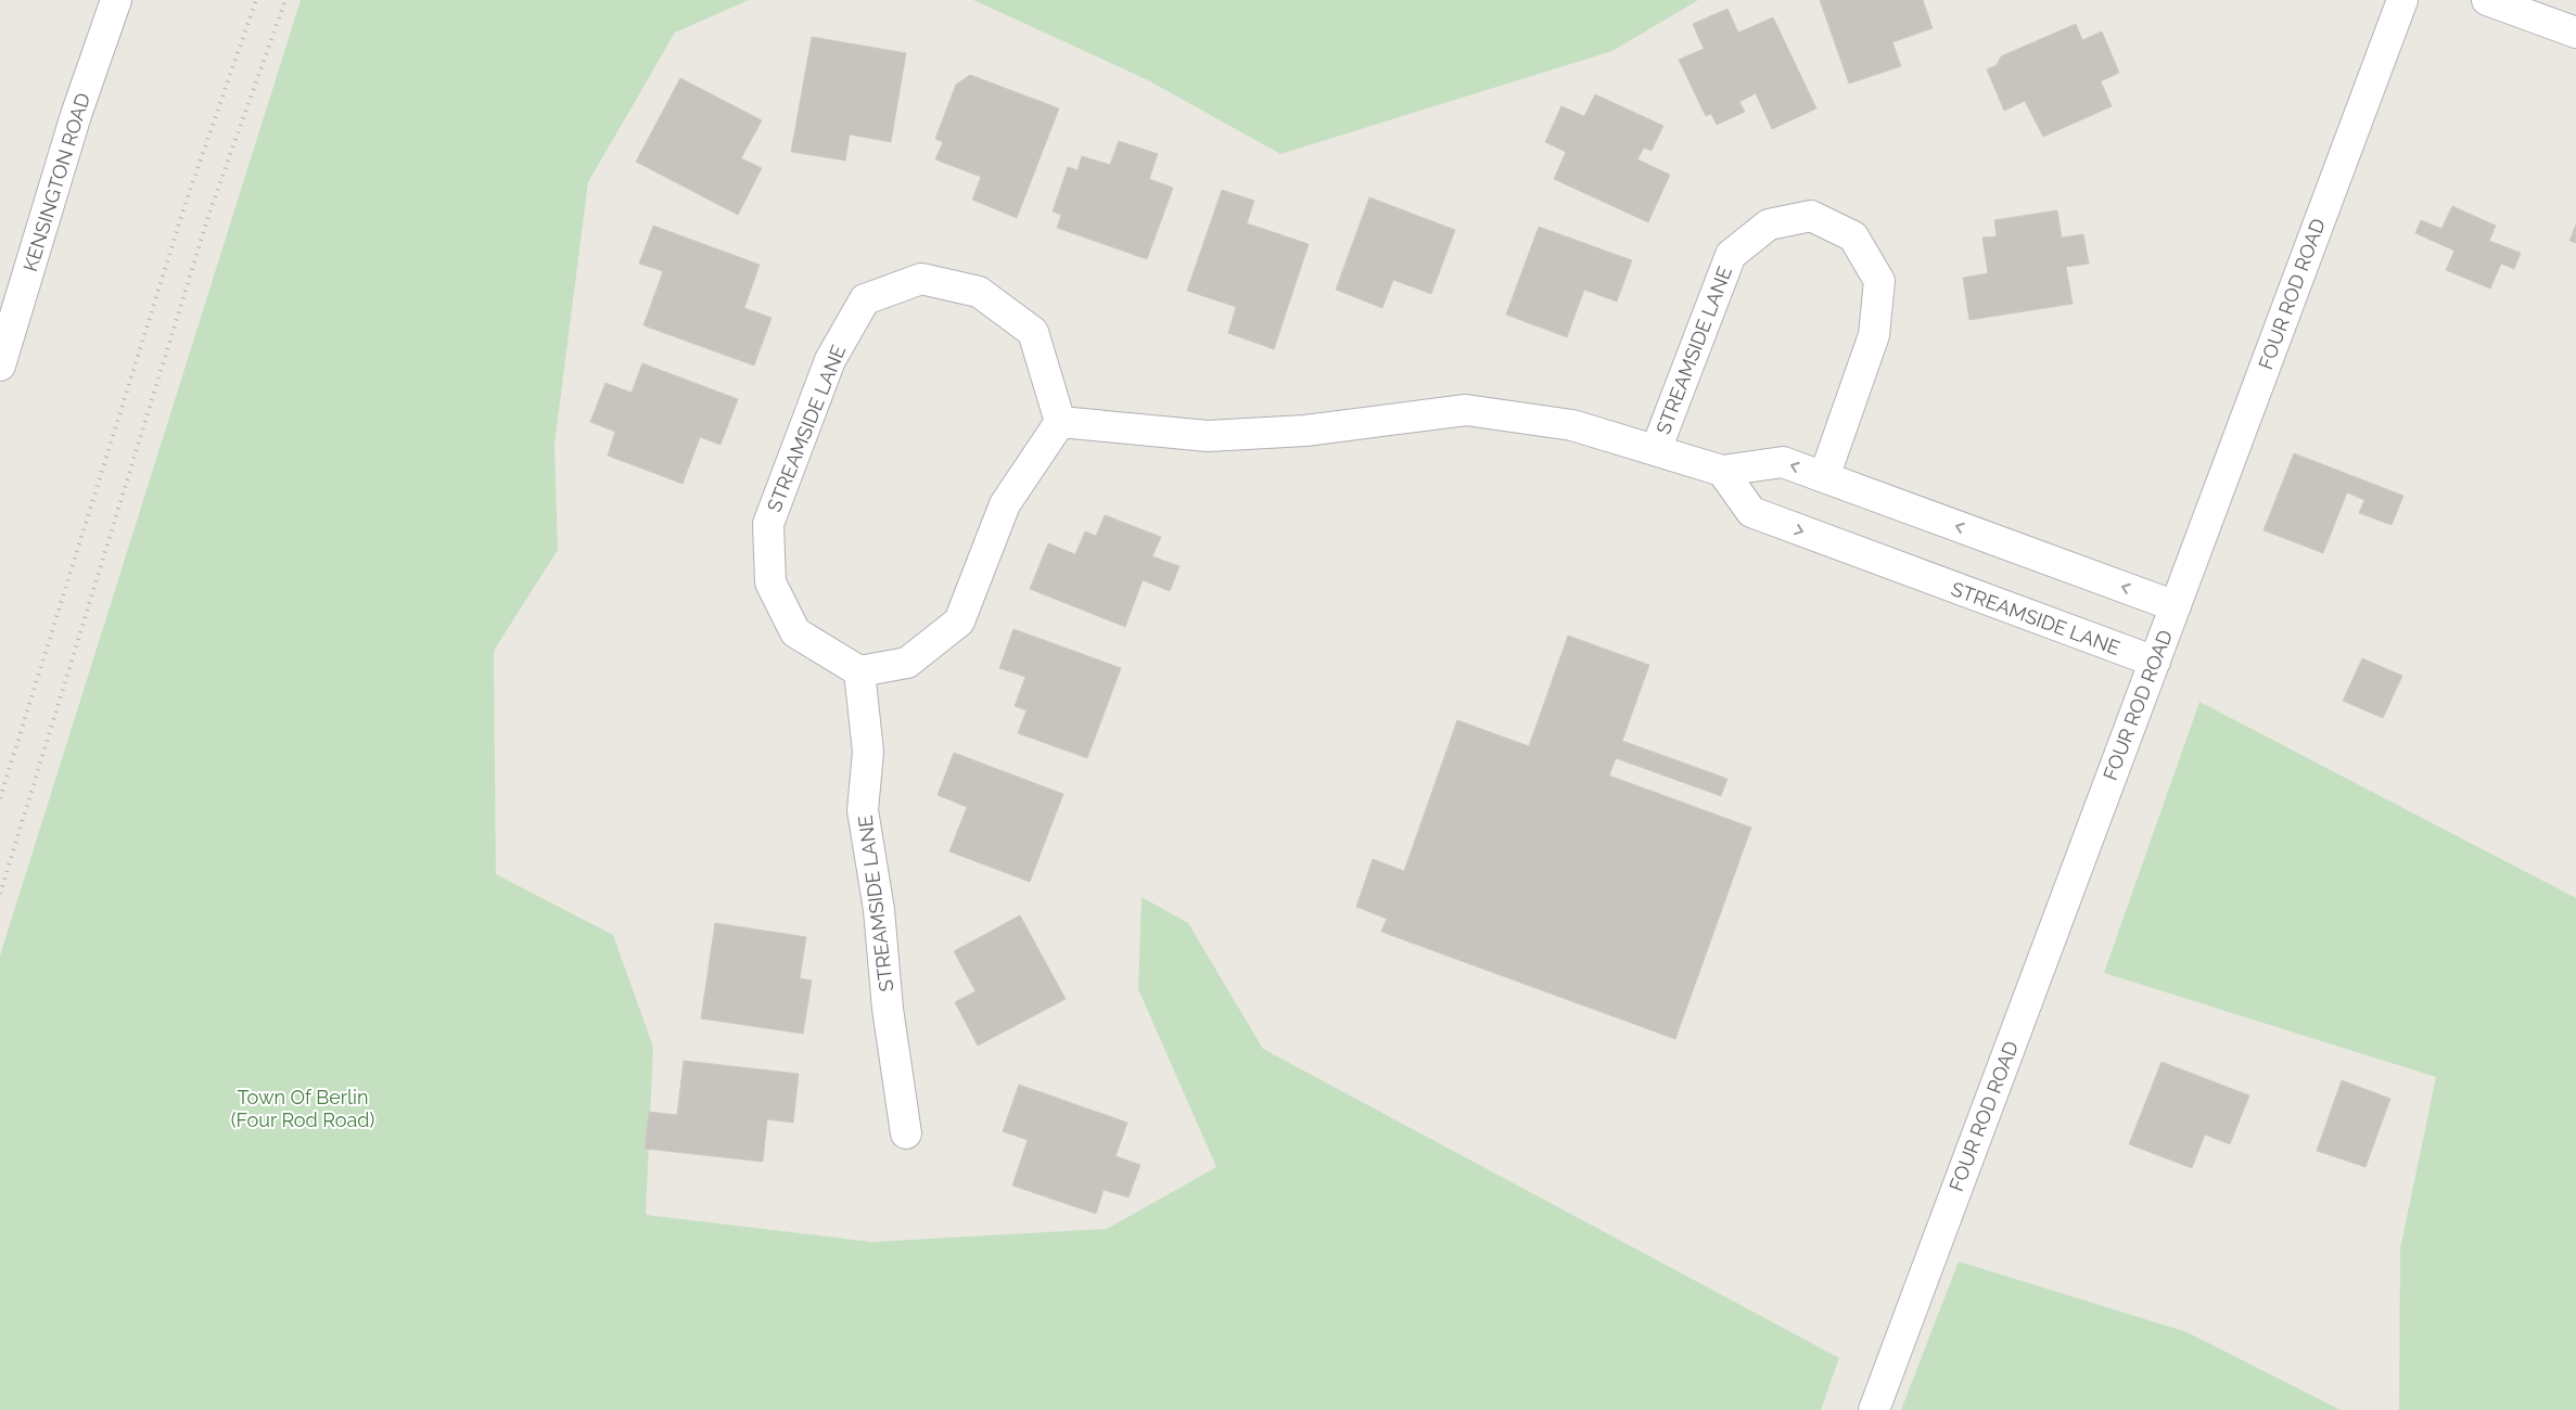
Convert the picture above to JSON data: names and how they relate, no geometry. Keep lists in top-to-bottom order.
{
  "streets": {
    "street": ["KENSINGTON ROAD", "FOUR ROD ROAD", "STREAMSIDE LANE"]
  },
  "crossings": [
    ["FOUR ROD ROAD", "STREAMSIDE LANE"]
  ],
  "parks": ["Town Of Berlin (Four Rod Road)"]
}
